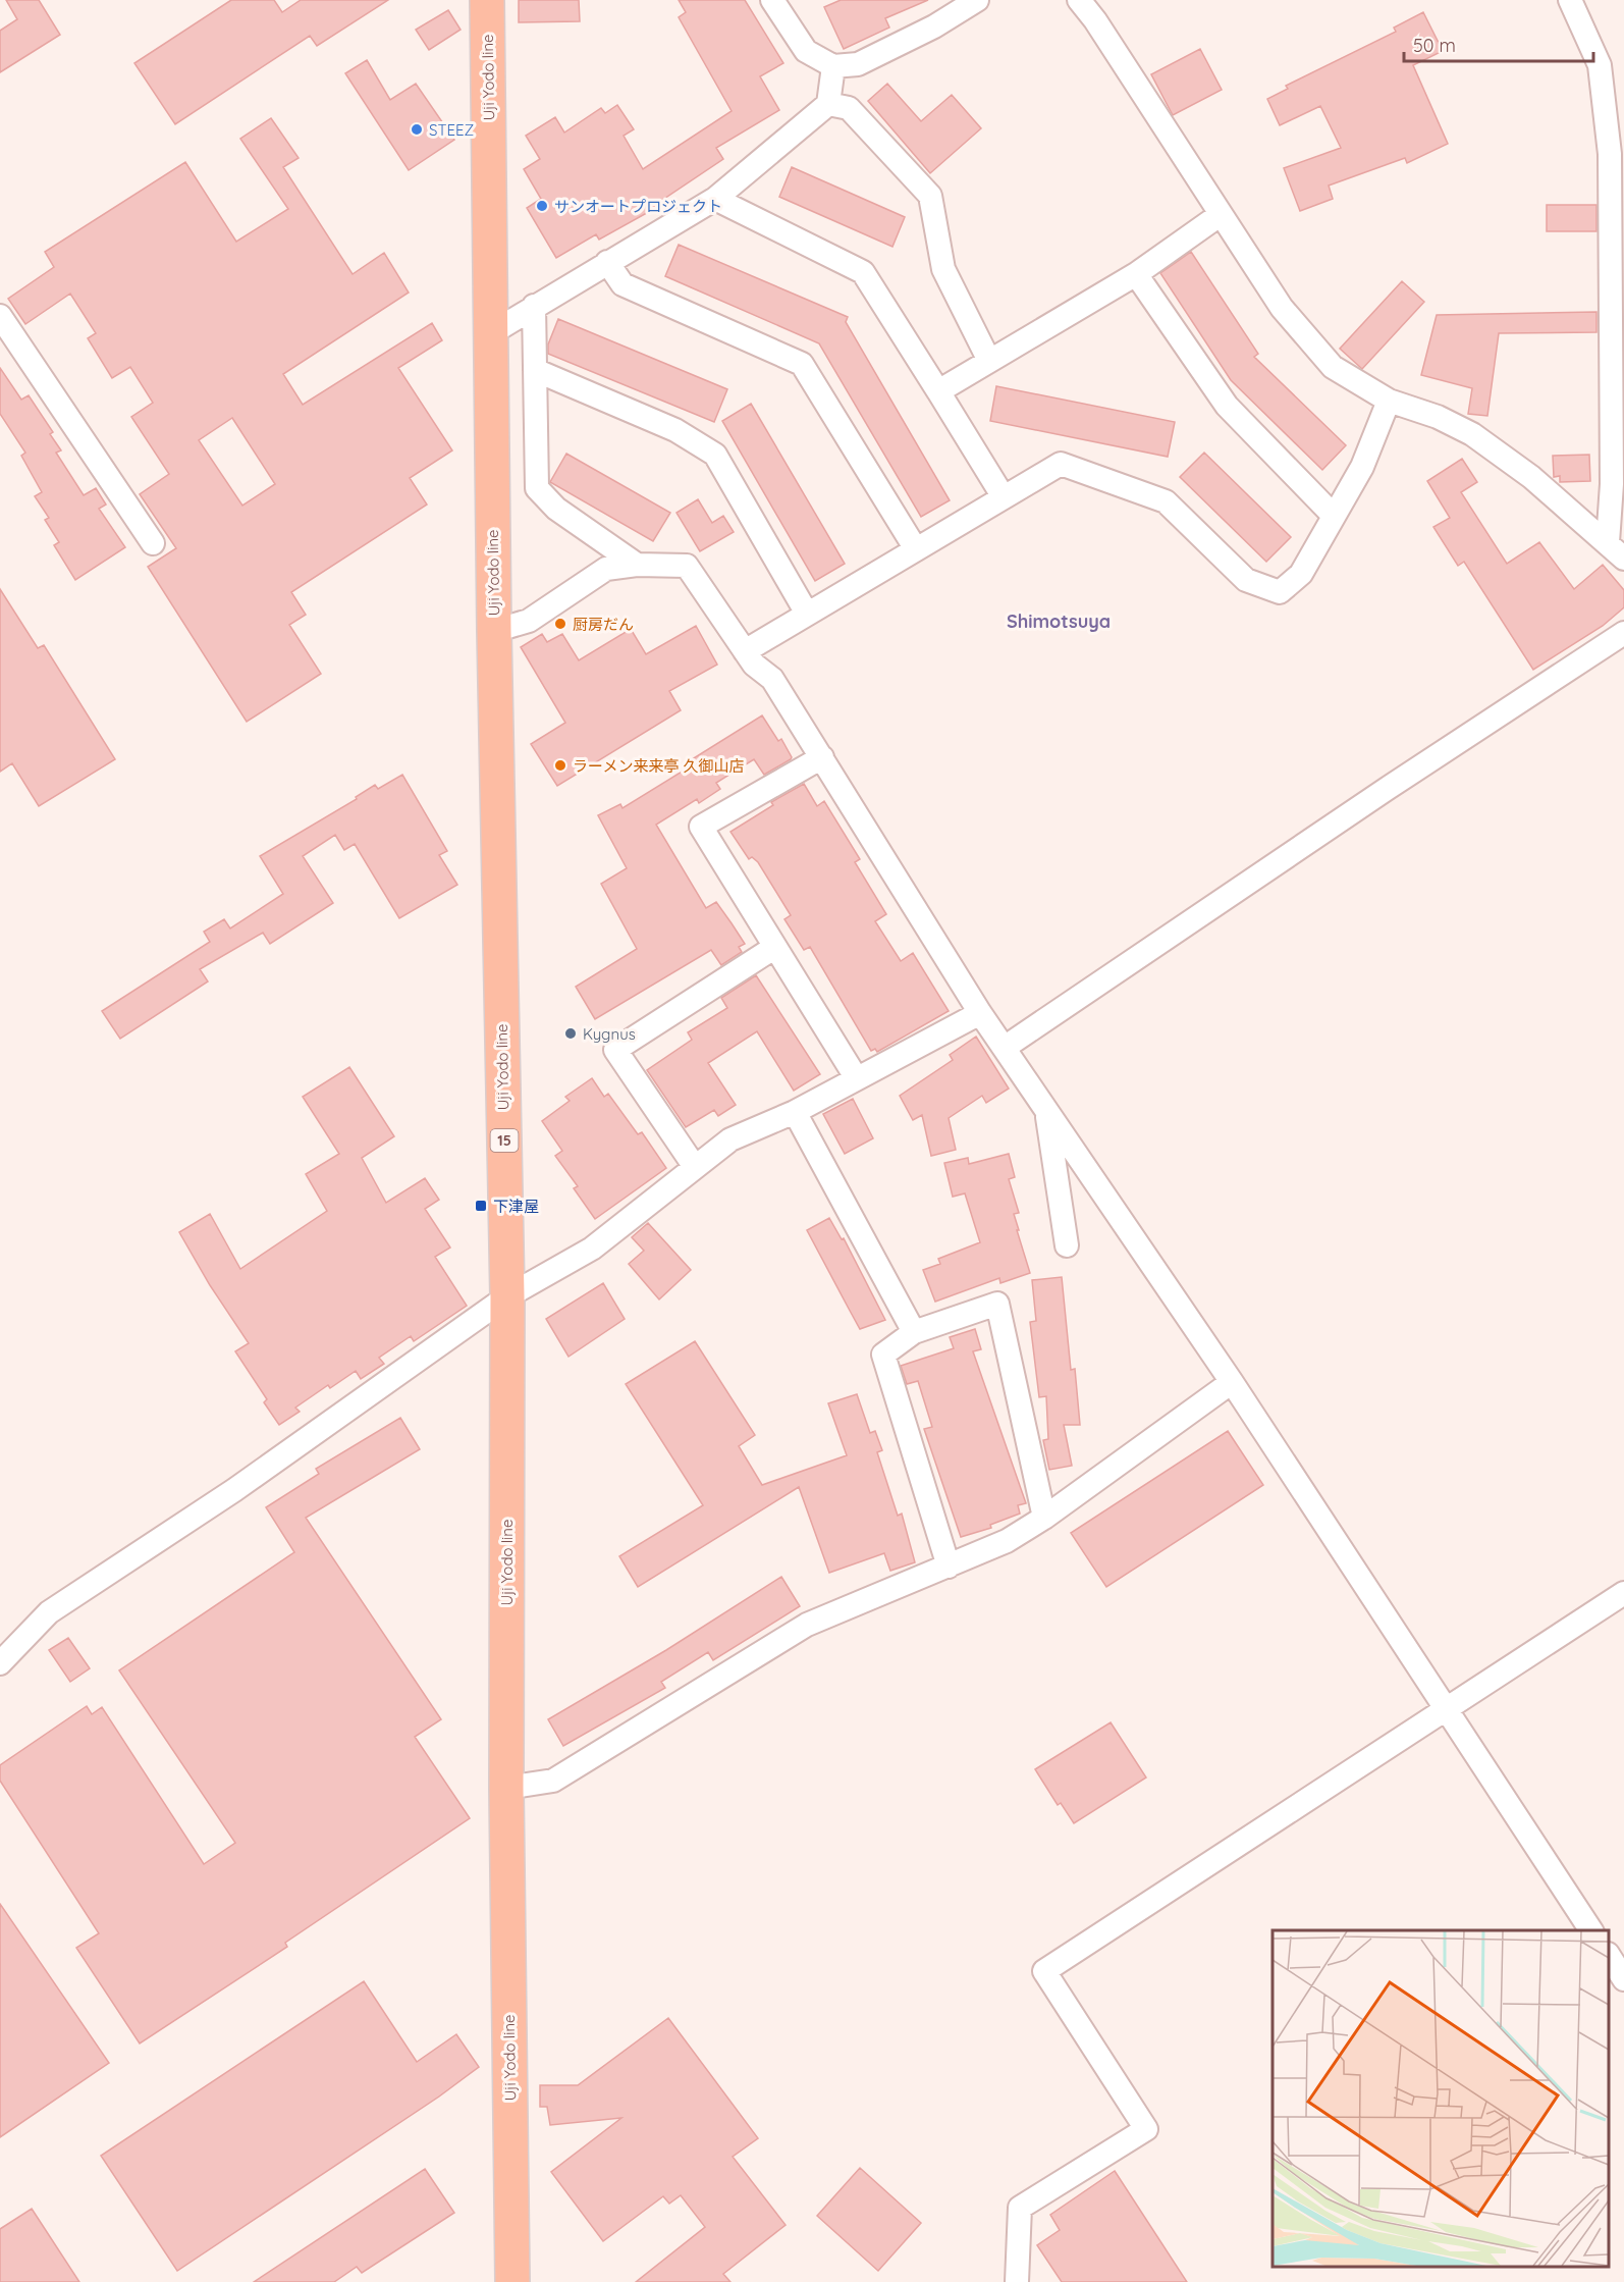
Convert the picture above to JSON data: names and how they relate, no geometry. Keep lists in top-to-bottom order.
{
  "streets": {
    "main road": ["Uji Yodo line", "15"]
  },
  "districts": ["Shimotsuya"],
  "places": {
    "other": [
      "STEEZ",
      "サンオートプロジェクト",
      "厨房だん",
      "ラーメン来来亭 久御山店",
      "Kygnus"
    ],
    "transit": ["下津屋"]
  },
  "scale_bar": "50 m"
}
